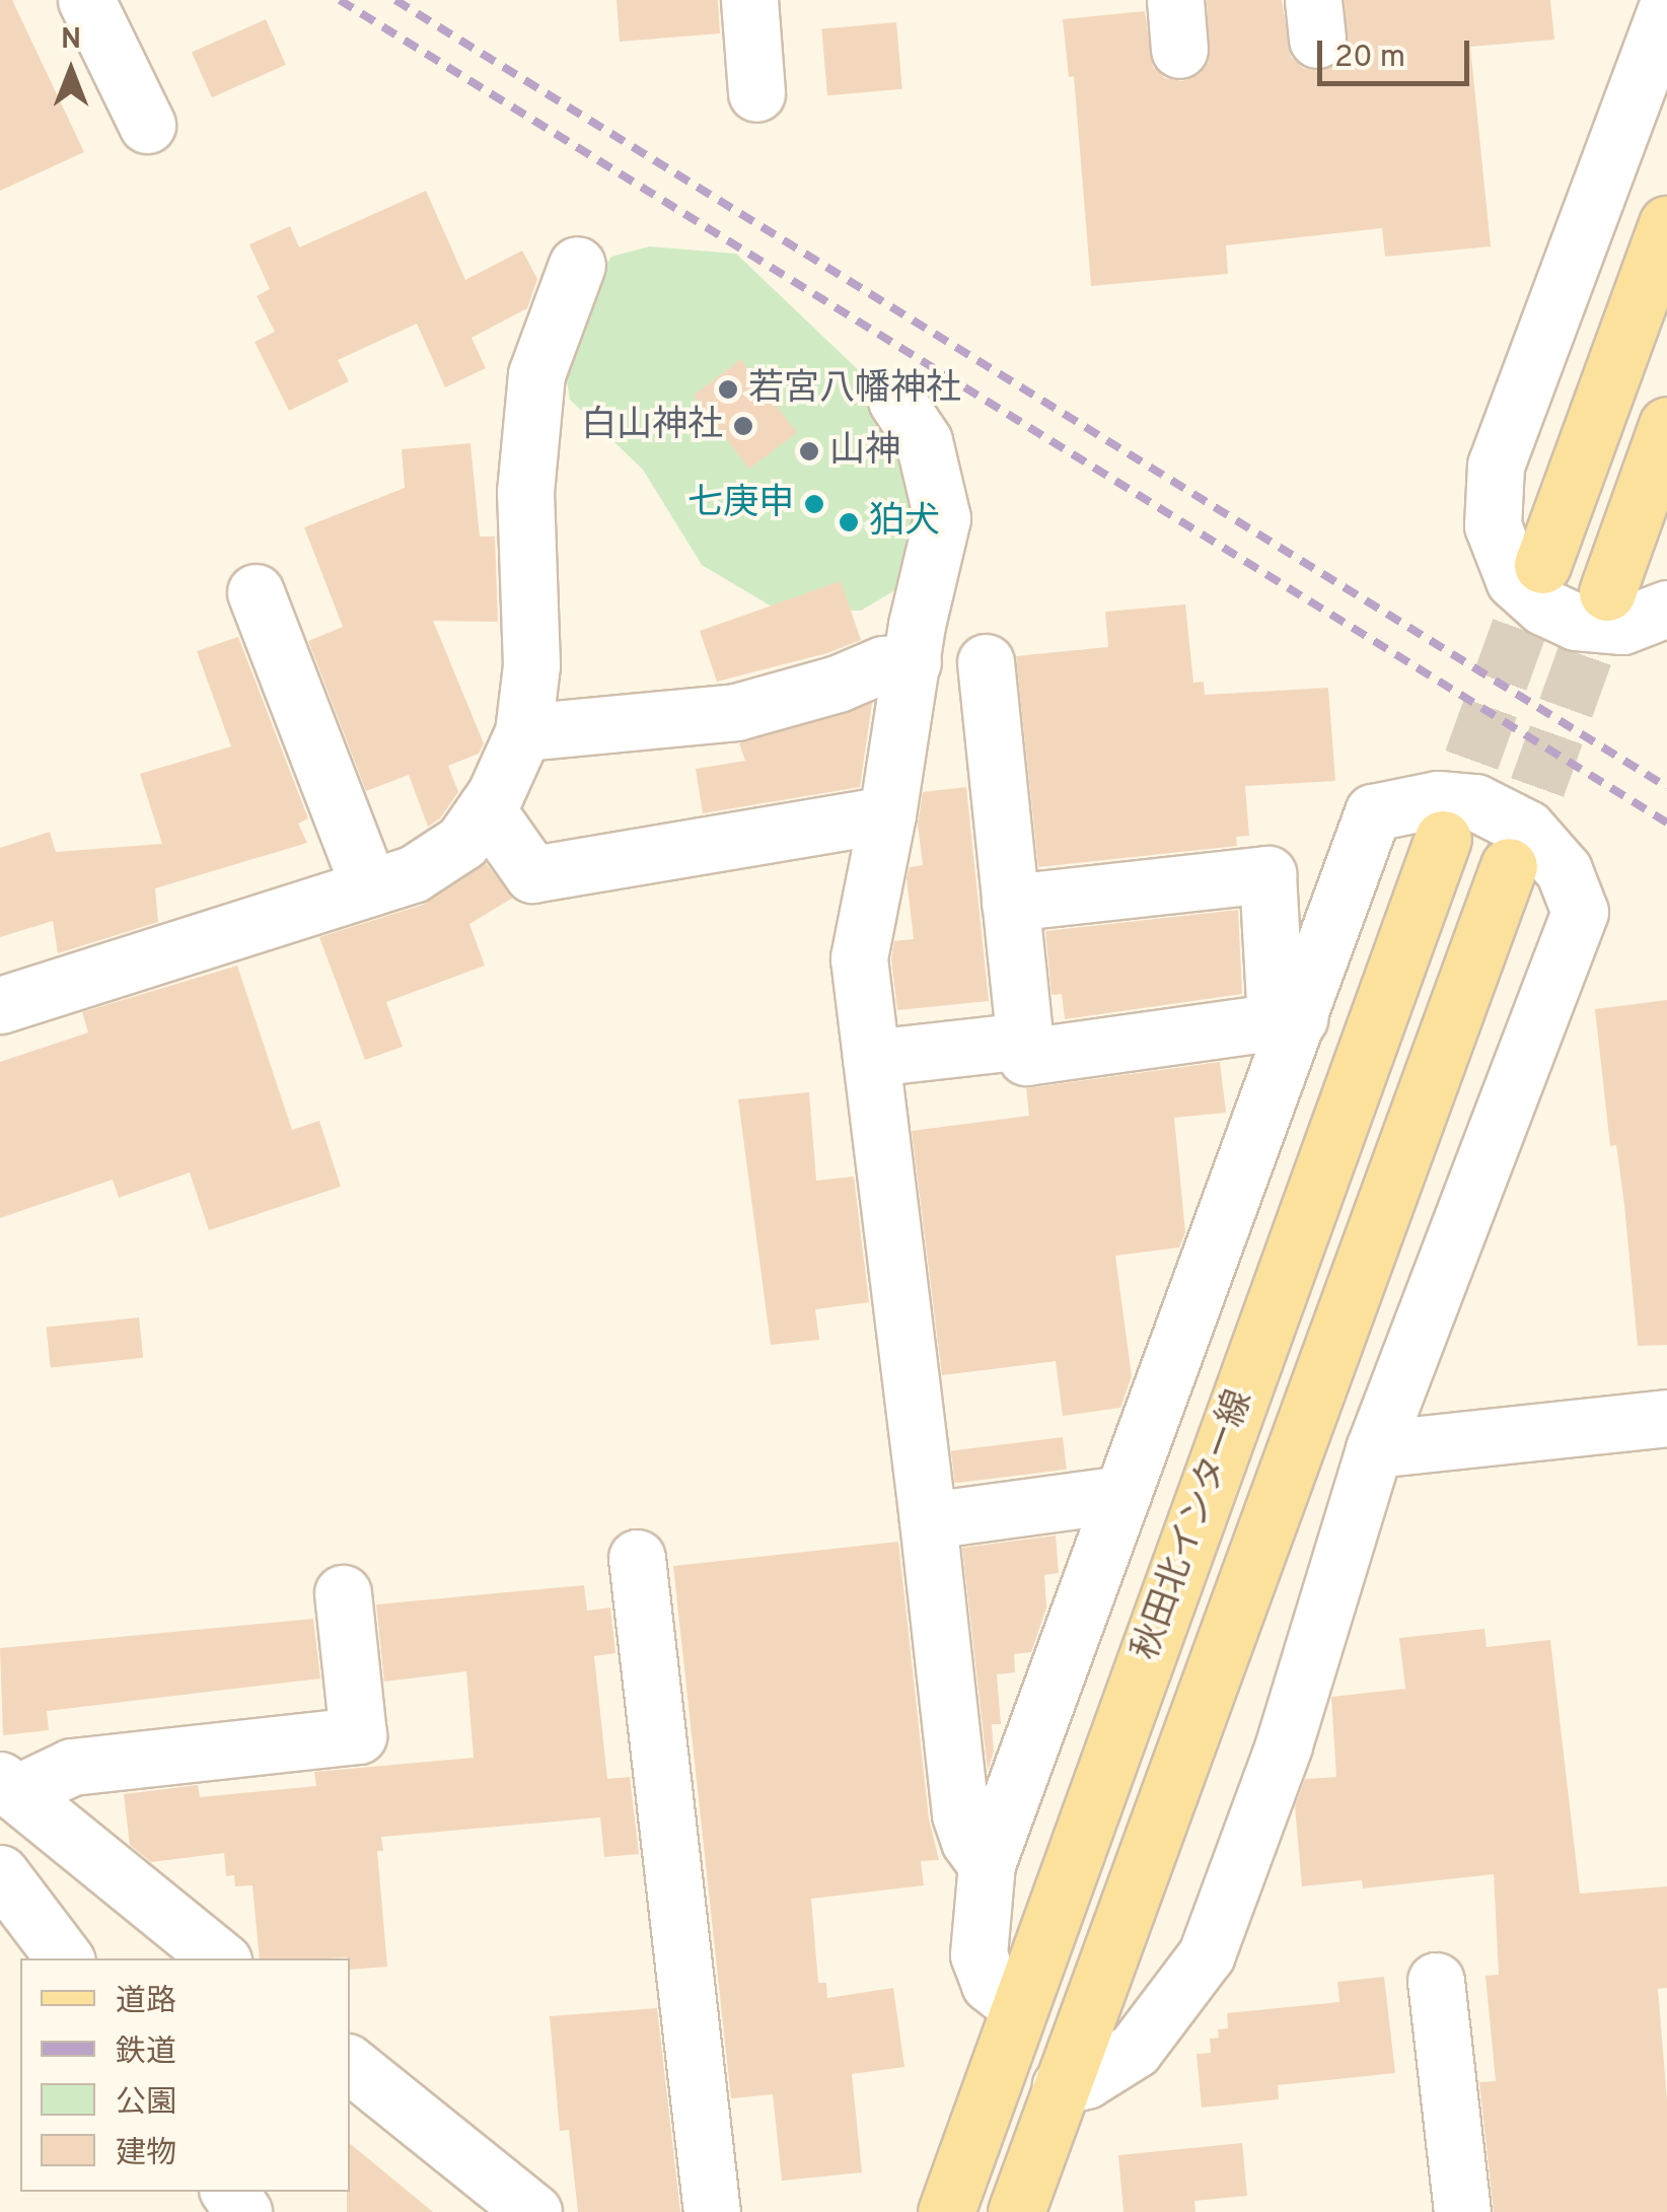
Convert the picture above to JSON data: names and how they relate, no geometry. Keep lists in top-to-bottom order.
{
  "streets": {
    "main road": ["秋田北インター線"]
  },
  "places": [
    "若宮八幡神社",
    "白山神社",
    "山神",
    "七庚申",
    "狛犬"
  ],
  "legend": [
    "道路",
    "鉄道",
    "公園",
    "建物"
  ],
  "scale_bar": "20 m",
  "north": "top"
}
